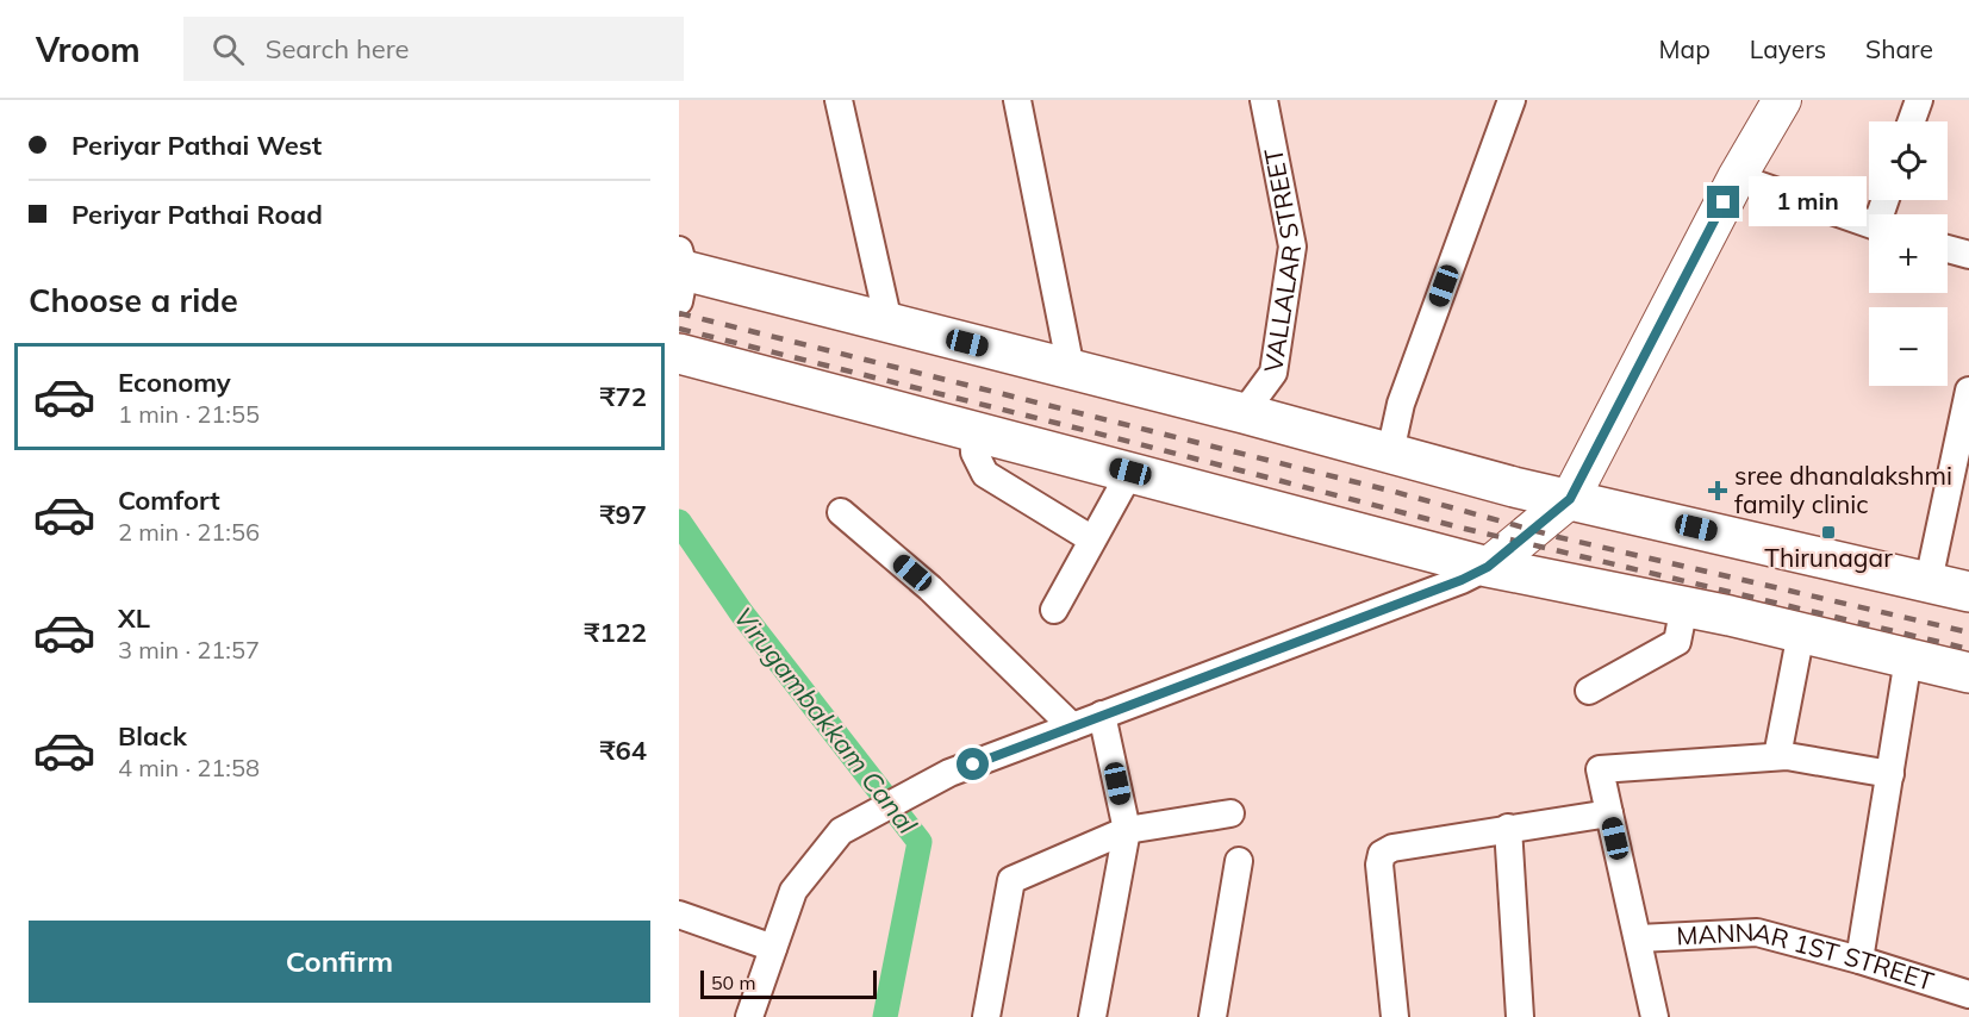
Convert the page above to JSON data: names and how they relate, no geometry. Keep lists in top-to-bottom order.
{
  "streets": {
    "street": ["VALLALAR STREET", "MANNAR 1ST STREET"]
  },
  "water": ["Virugambakkam Canal"],
  "places": {
    "health": ["sree dhanalakshmi family clinic"],
    "transit": ["Thirunagar"]
  },
  "scale_bar": "50 m",
  "page": {
    "header": "Vroom",
    "search": "Search here",
    "nav": ["Map", "Layers", "Share"],
    "banner": ["Periyar Pathai West", "Periyar Pathai Road"],
    "map_buttons": ["+", "−"],
    "bubble": "1 min",
    "heading": "Choose a ride",
    "list": [
      {
        "name": "Economy",
        "note": "1 min · 21:55",
        "value": "₹72"
      },
      {
        "name": "Comfort",
        "note": "2 min · 21:56",
        "value": "₹97"
      },
      {
        "name": "XL",
        "note": "3 min · 21:57",
        "value": "₹122"
      },
      {
        "name": "Black",
        "note": "4 min · 21:58",
        "value": "₹64"
      }
    ],
    "buttons": "Confirm",
    "scale": "50 m"
  }
}
